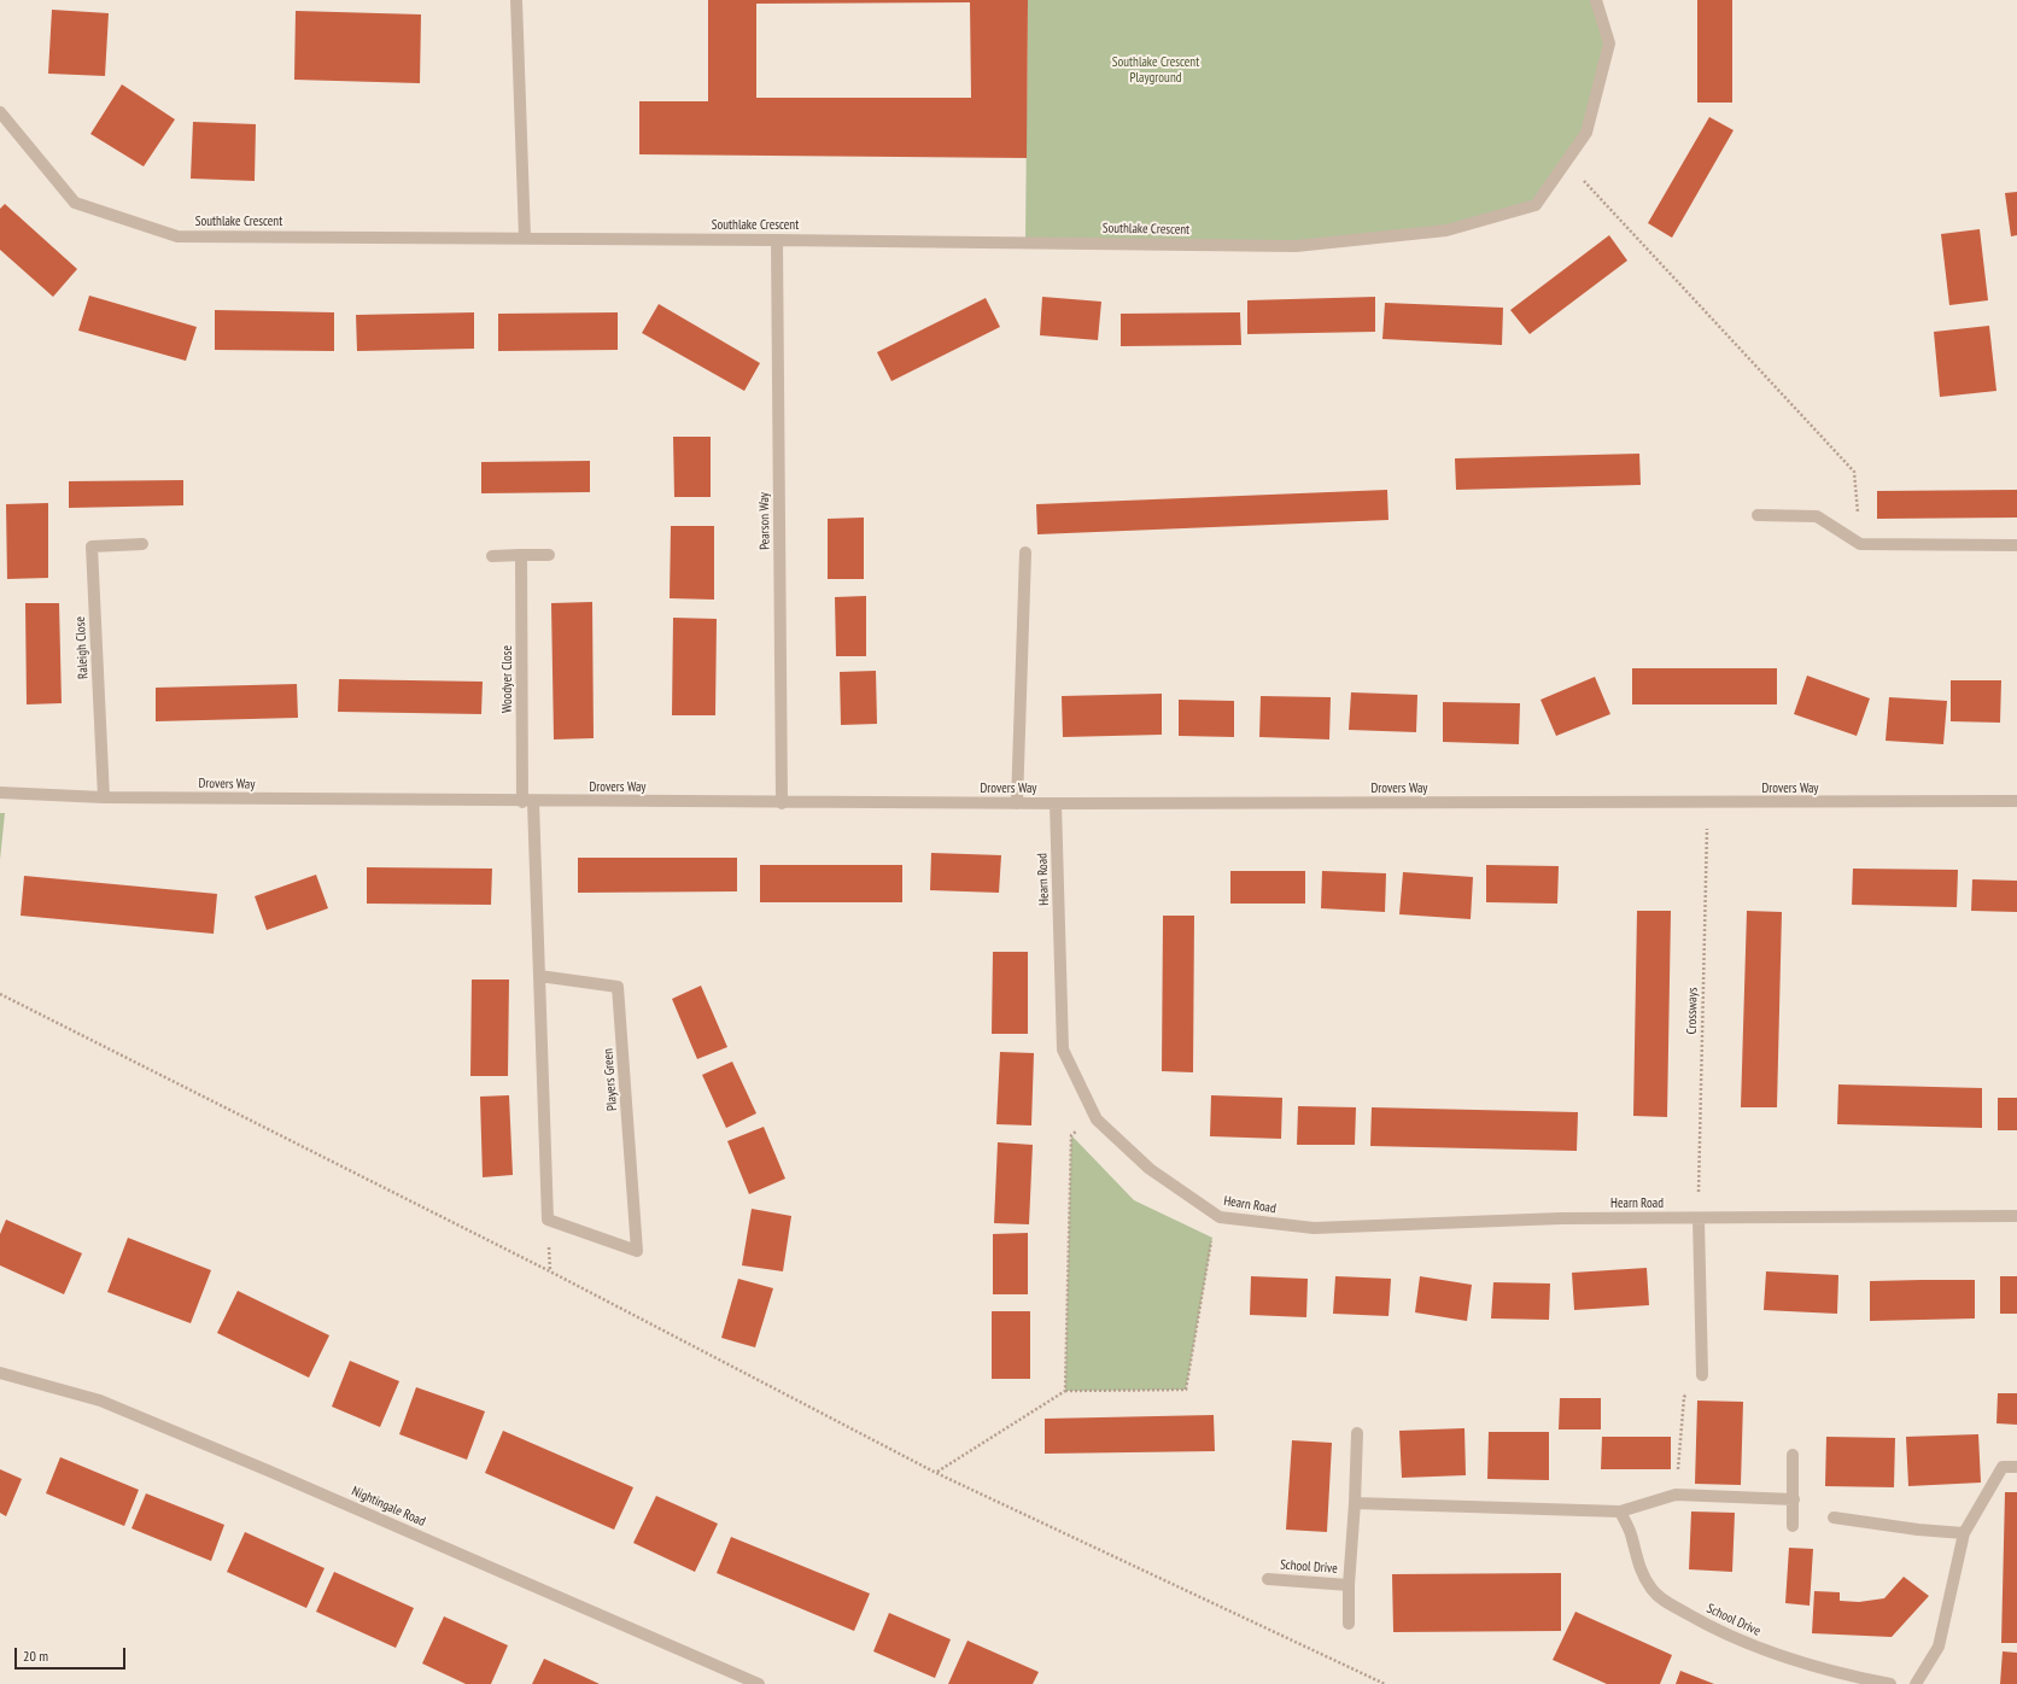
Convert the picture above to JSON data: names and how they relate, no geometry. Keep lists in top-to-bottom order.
{
  "streets": {
    "street": [
      "Southlake Crescent",
      "Pearson Way",
      "Raleigh Close",
      "Woodyer Close",
      "Drovers Way",
      "Hearn Road",
      "Players Green",
      "Nightingale Road",
      "School Drive"
    ],
    "path": ["Crossways"]
  },
  "crossings": [
    ["Southlake Crescent", "Pearson Way"],
    ["Pearson Way", "Drovers Way"],
    ["Raleigh Close", "Drovers Way"],
    ["Woodyer Close", "Drovers Way"],
    ["Woodyer Close", "Players Green"],
    ["Drovers Way", "Hearn Road"],
    ["Drovers Way", "Crossways"],
    ["Drovers Way", "Players Green"],
    ["Hearn Road", "Crossways"]
  ],
  "parks": ["Southlake Crescent Playground"],
  "scale_bar": "20 m"
}
